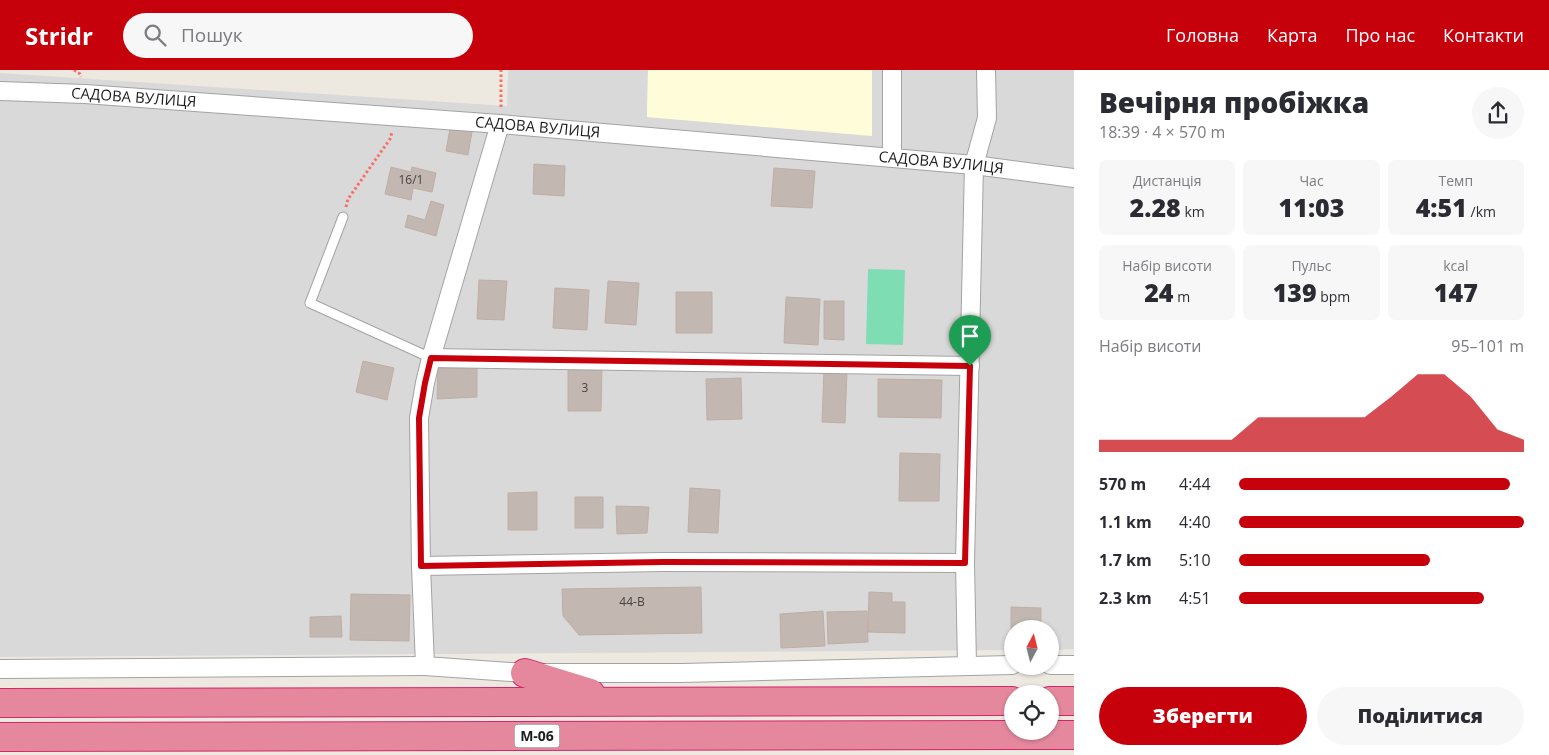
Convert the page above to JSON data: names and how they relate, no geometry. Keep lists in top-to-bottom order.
{
  "streets": {
    "highway": ["М-06"],
    "street": ["САДОВА ВУЛИЦЯ"]
  },
  "house_numbers": ["16/1", "3", "44-В"],
  "north": "top",
  "page": {
    "header": "Stridr",
    "search": "Пошук",
    "nav": [
      "Головна",
      "Карта",
      "Про нас",
      "Контакти"
    ],
    "heading": ["Вечірня пробіжка", "18:39 · 4 × 570 m"],
    "stats": [
      ["Дистанція", "2.28 km"],
      ["Час", "11:03"],
      ["Темп", "4:51 /km"],
      ["Набір висоти", "24 m"],
      ["Пульс", "139 bpm"],
      ["kcal", "147"]
    ],
    "chart": ["Набір висоти", "95–101 m"],
    "list": [
      {
        "name": "570 m",
        "note": "4:44"
      },
      {
        "name": "1.1 km",
        "note": "4:40"
      },
      {
        "name": "1.7 km",
        "note": "5:10"
      },
      {
        "name": "2.3 km",
        "note": "4:51"
      }
    ],
    "buttons": ["Зберегти", "Поділитися"]
  }
}
